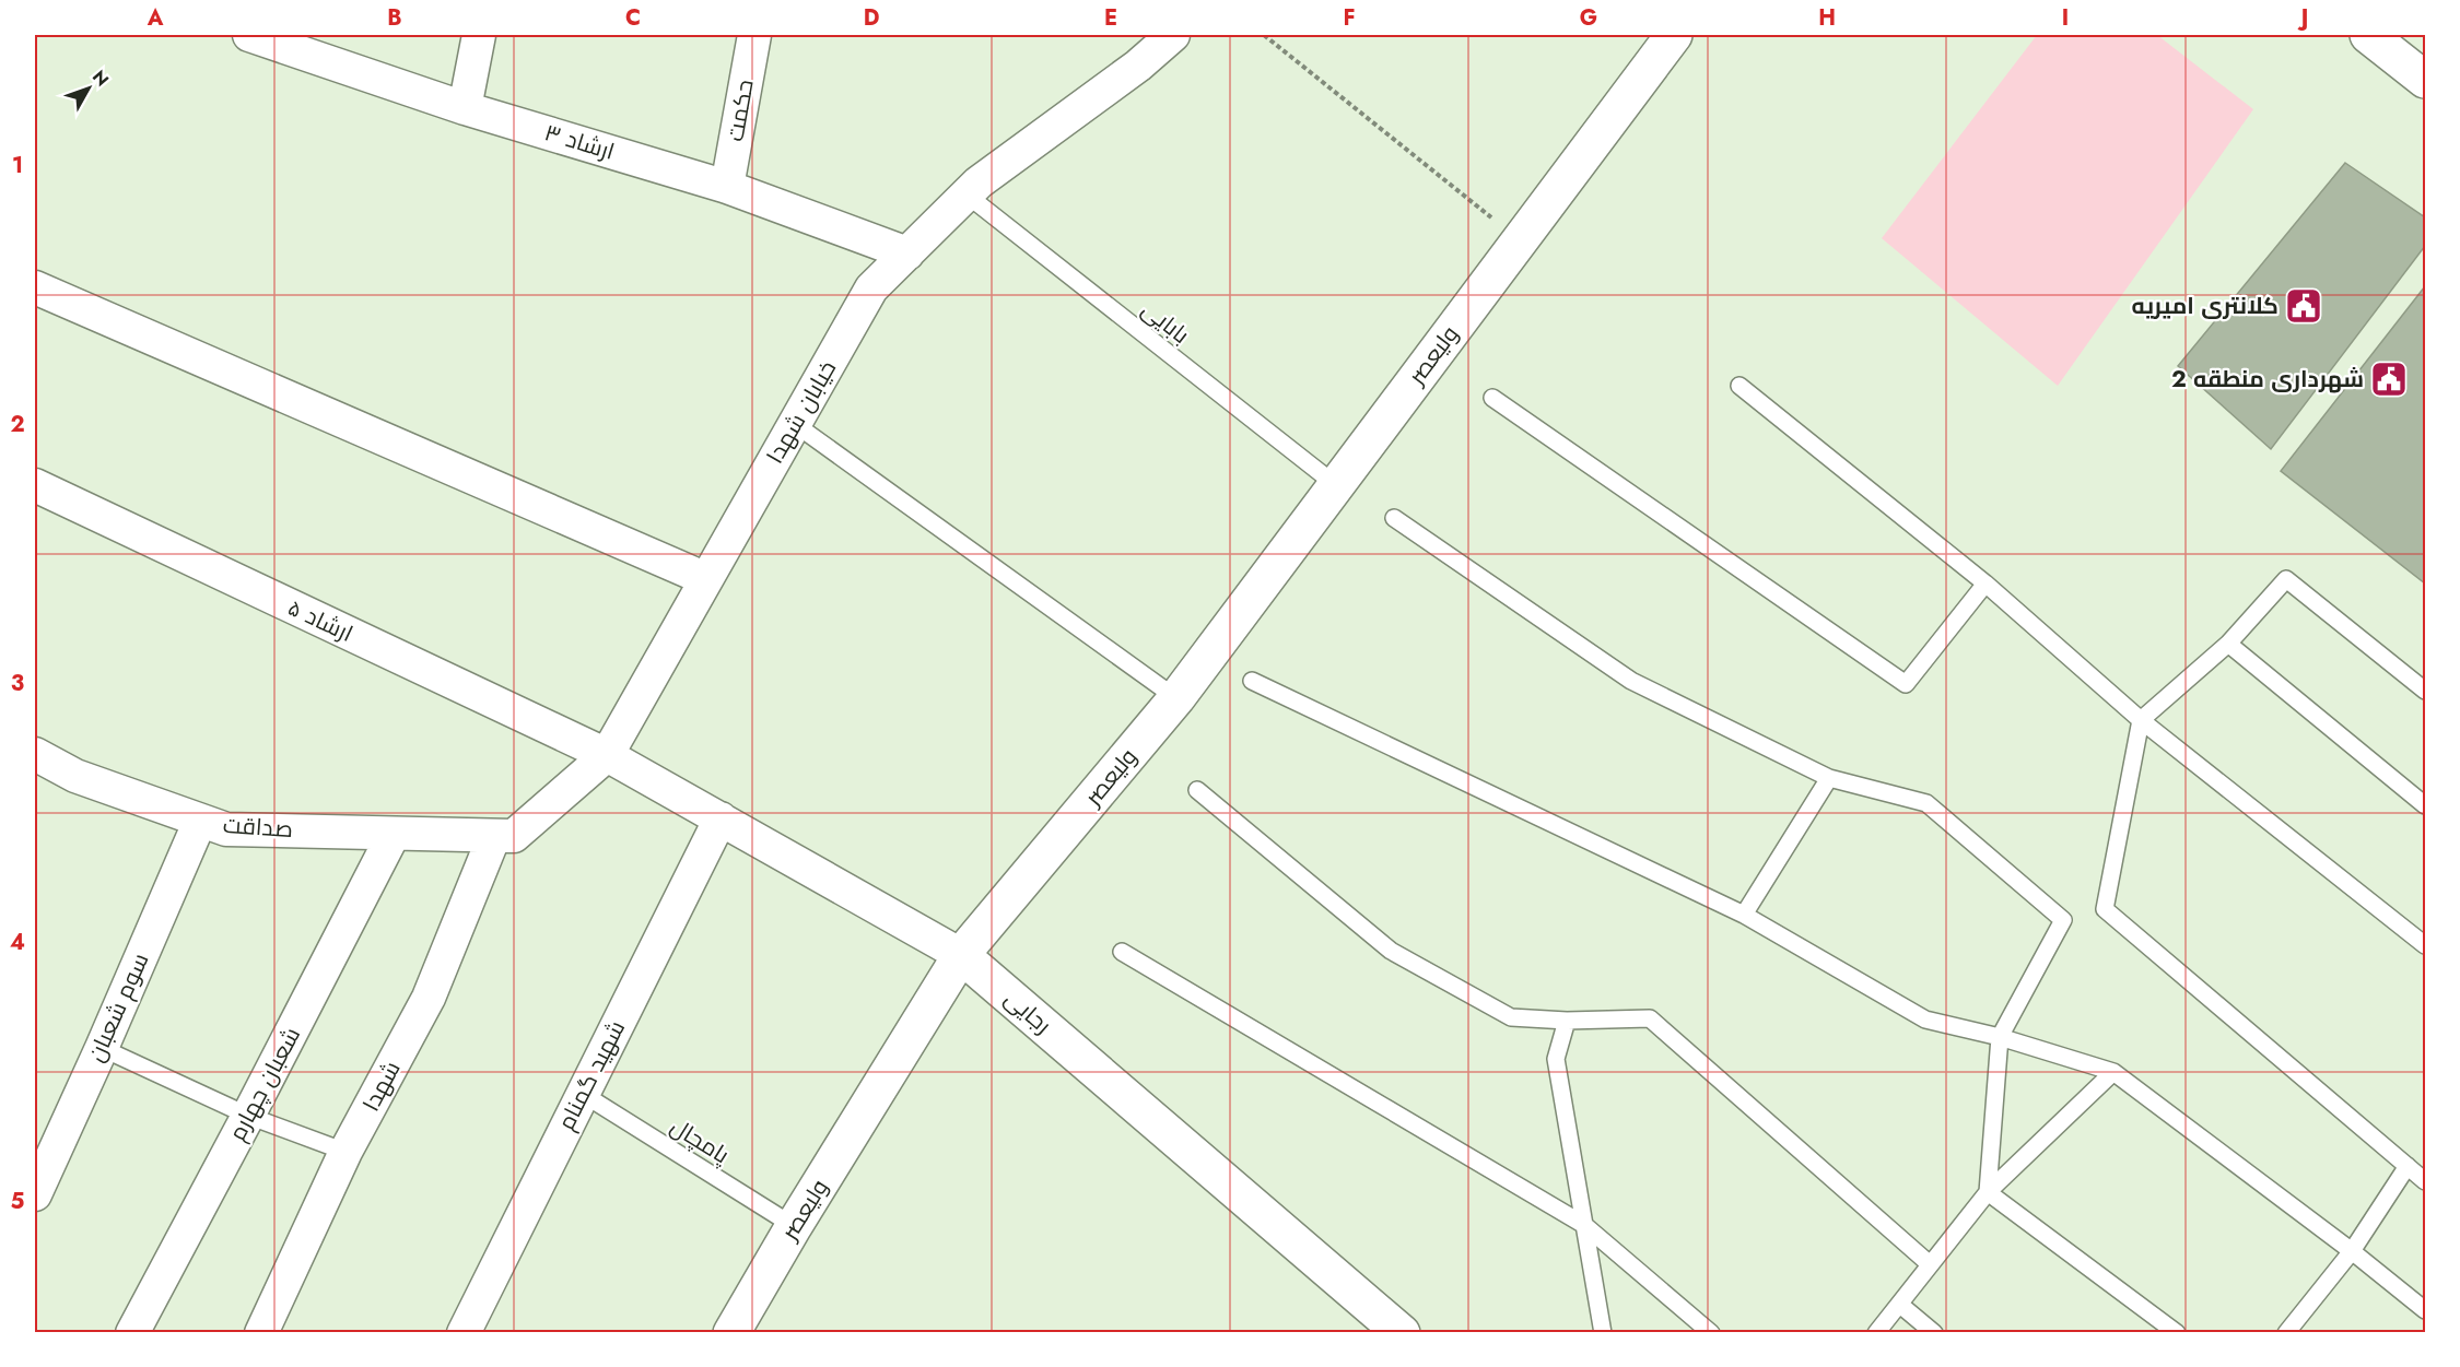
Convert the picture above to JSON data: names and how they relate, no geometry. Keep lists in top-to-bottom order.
{
  "streets": {
    "street": [
      "حکمت",
      "ارشاد ۳",
      "ولیعصر",
      "خیابان شهدا",
      "ارشاد ۵",
      "صداقت",
      "سوم شعبان",
      "رجایی",
      "شهید گمنام",
      "شعبان چهارم",
      "شهدا"
    ],
    "lane": ["بابایی", "پامچال"]
  },
  "crossings": [
    ["حکمت", "ارشاد ۳"],
    ["ارشاد ۳", "خیابان شهدا"],
    ["بابایی", "ولیعصر"],
    ["بابایی", "خیابان شهدا"],
    ["ولیعصر", "رجایی"],
    ["ولیعصر", "پامچال"],
    ["خیابان شهدا", "ارشاد ۵"],
    ["خیابان شهدا", "صداقت"],
    ["خیابان شهدا", "رجایی"],
    ["خیابان شهدا", "شهدا"],
    ["ارشاد ۵", "رجایی"],
    ["صداقت", "سوم شعبان"],
    ["صداقت", "شعبان چهارم"],
    ["صداقت", "شهدا"],
    ["رجایی", "شهید گمنام"],
    ["شهید گمنام", "پامچال"]
  ],
  "places": {
    "public building": ["کلانتری امیریه", "شهرداری منطقه 2"]
  },
  "north": "top right",
  "grid": {
    "columns": [
      "A",
      "B",
      "C",
      "D",
      "E",
      "F",
      "G",
      "H",
      "I",
      "J"
    ],
    "rows": [
      "1",
      "2",
      "3",
      "4",
      "5"
    ]
  }
}
